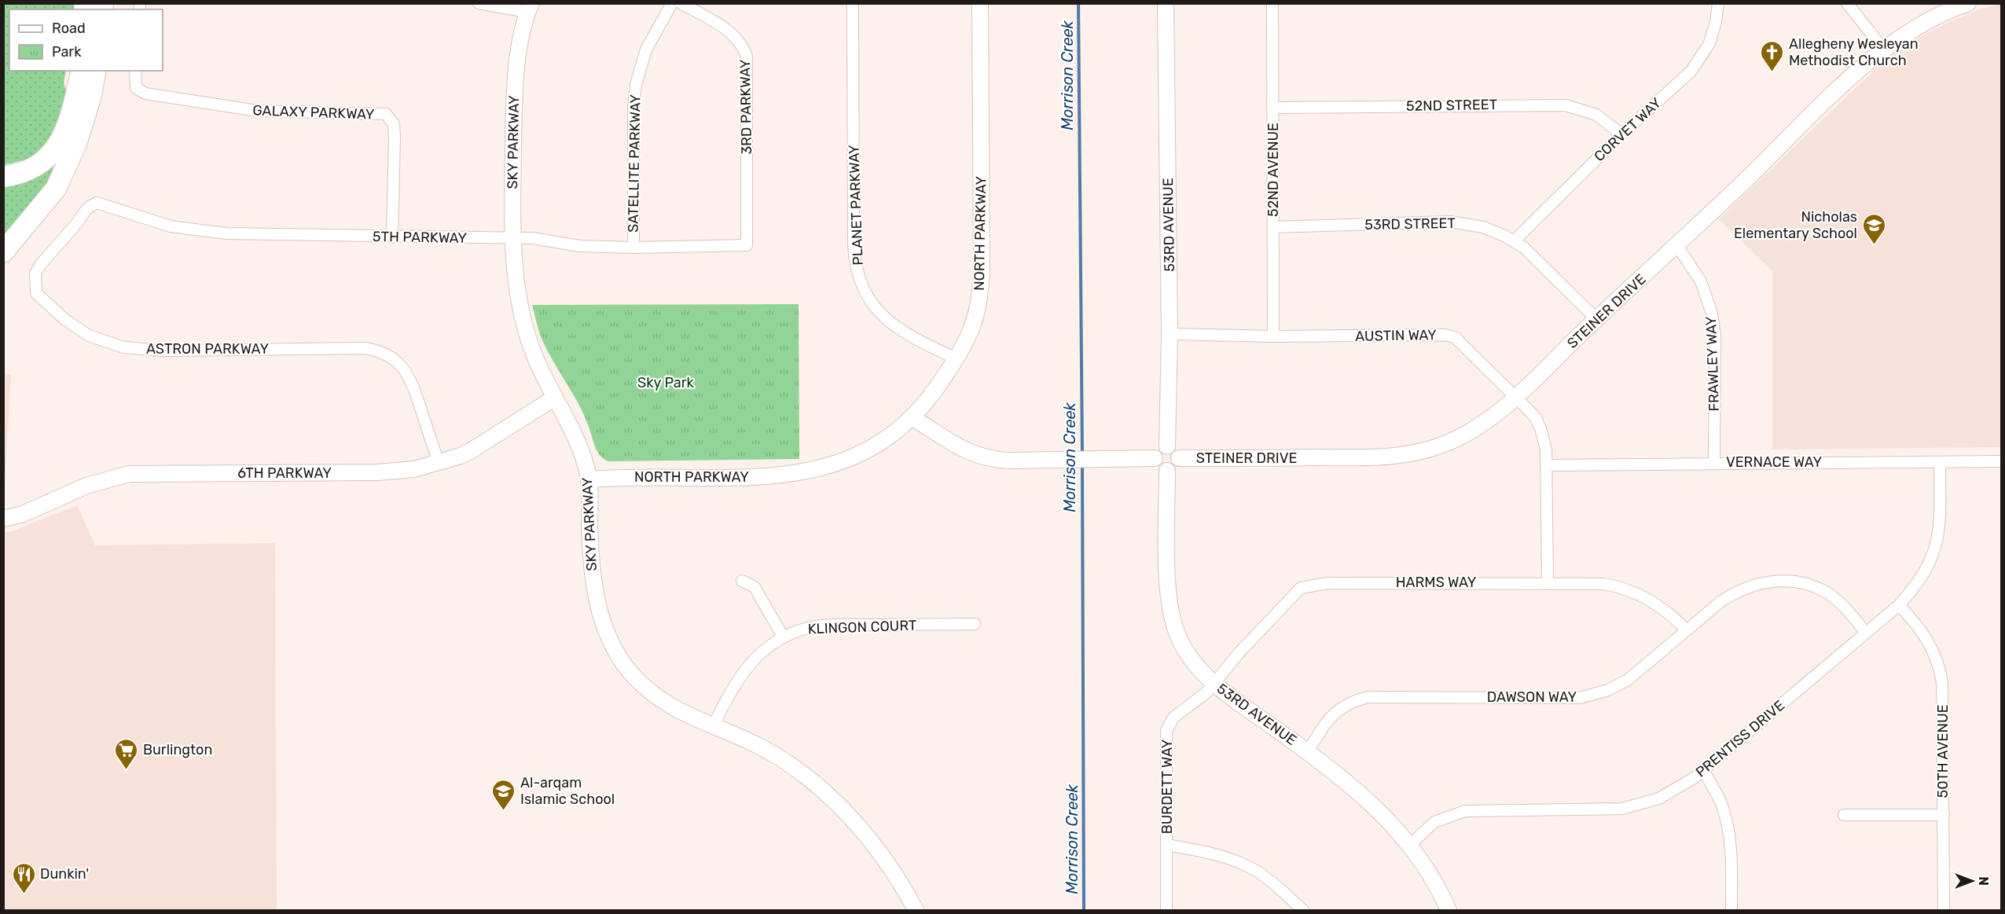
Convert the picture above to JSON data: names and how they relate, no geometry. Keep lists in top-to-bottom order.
{
  "streets": {
    "street": [
      "52ND STREET",
      "3RD PARKWAY",
      "GALAXY PARKWAY",
      "CORVET WAY",
      "SKY PARKWAY",
      "SATELLITE PARKWAY",
      "52ND AVENUE",
      "PLANET PARKWAY",
      "53RD STREET",
      "53RD AVENUE",
      "NORTH PARKWAY",
      "5TH PARKWAY",
      "STEINER DRIVE",
      "AUSTIN WAY",
      "ASTRON PARKWAY",
      "FRAWLEY WAY",
      "VERNACE WAY",
      "6TH PARKWAY",
      "HARMS WAY",
      "KLINGON COURT",
      "DAWSON WAY",
      "PRENTISS DRIVE",
      "50TH AVENUE",
      "BURDETT WAY"
    ]
  },
  "crossings": [
    ["52ND STREET", "CORVET WAY"],
    ["52ND STREET", "52ND AVENUE"],
    ["3RD PARKWAY", "5TH PARKWAY"],
    ["GALAXY PARKWAY", "5TH PARKWAY"],
    ["CORVET WAY", "53RD STREET"],
    ["SKY PARKWAY", "NORTH PARKWAY"],
    ["SKY PARKWAY", "5TH PARKWAY"],
    ["SKY PARKWAY", "6TH PARKWAY"],
    ["SKY PARKWAY", "KLINGON COURT"],
    ["SATELLITE PARKWAY", "5TH PARKWAY"],
    ["52ND AVENUE", "53RD STREET"],
    ["52ND AVENUE", "AUSTIN WAY"],
    ["PLANET PARKWAY", "NORTH PARKWAY"],
    ["53RD STREET", "STEINER DRIVE"],
    ["53RD AVENUE", "STEINER DRIVE"],
    ["53RD AVENUE", "AUSTIN WAY"],
    ["53RD AVENUE", "HARMS WAY"],
    ["53RD AVENUE", "DAWSON WAY"],
    ["53RD AVENUE", "PRENTISS DRIVE"],
    ["53RD AVENUE", "BURDETT WAY"],
    ["5TH PARKWAY", "ASTRON PARKWAY"],
    ["STEINER DRIVE", "AUSTIN WAY"],
    ["STEINER DRIVE", "FRAWLEY WAY"],
    ["AUSTIN WAY", "VERNACE WAY"],
    ["AUSTIN WAY", "HARMS WAY"],
    ["ASTRON PARKWAY", "6TH PARKWAY"],
    ["FRAWLEY WAY", "VERNACE WAY"],
    ["VERNACE WAY", "PRENTISS DRIVE"],
    ["HARMS WAY", "DAWSON WAY"],
    ["HARMS WAY", "BURDETT WAY"],
    ["DAWSON WAY", "PRENTISS DRIVE"],
    ["PRENTISS DRIVE", "50TH AVENUE"]
  ],
  "water": ["Morrison Creek"],
  "parks": ["Sky Park"],
  "places": {
    "church": ["Allegheny Wesleyan Methodist Church"],
    "school or university": ["Nicholas Elementary School", "Al-arqam Islamic School"],
    "supermarket": ["Burlington"],
    "restaurant": ["Dunkin'"]
  },
  "legend": ["Road", "Park"],
  "north": "right"
}
